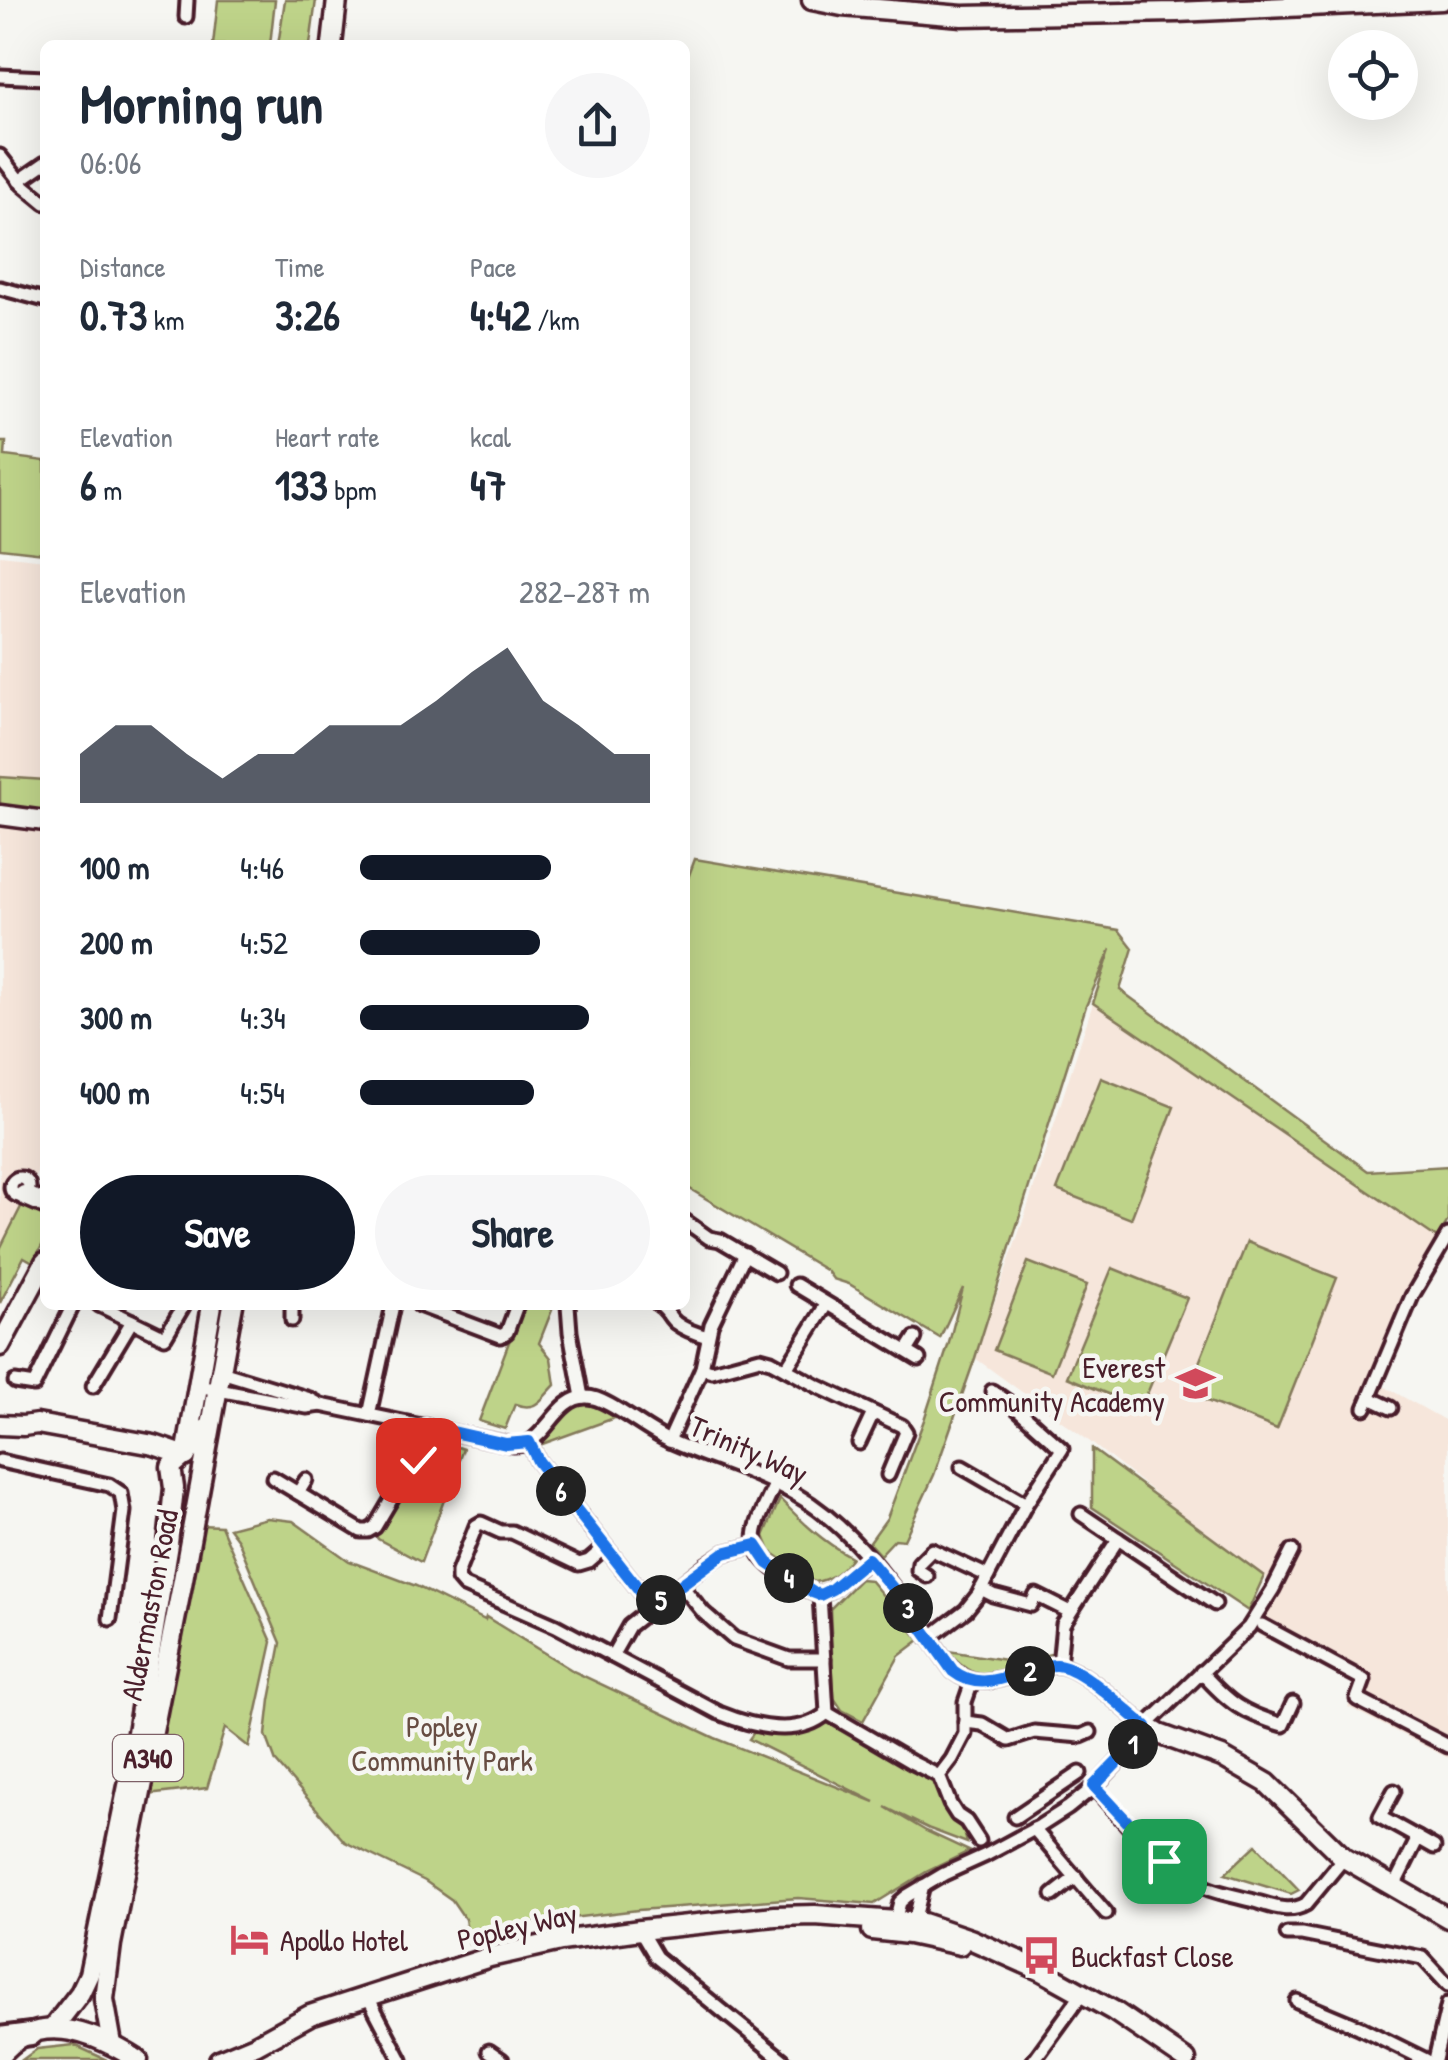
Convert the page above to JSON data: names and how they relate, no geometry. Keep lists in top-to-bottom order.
{
  "streets": {
    "street": [
      "Trinity Way",
      "Aldermaston Road",
      "A340",
      "Popley Way"
    ]
  },
  "parks": ["Popley Community Park"],
  "places": {
    "school or university": ["Everest Community Academy"],
    "hotel": ["Apollo Hotel"],
    "bus stop": ["Buckfast Close"]
  },
  "page": {
    "heading": ["Morning run", "06:06"],
    "stats": [
      ["Distance", "0.73 km"],
      ["Time", "3:26"],
      ["Pace", "4:42 /km"],
      ["Elevation", "6 m"],
      ["Heart rate", "133 bpm"],
      ["kcal", "47"]
    ],
    "chart": ["Elevation", "282–287 m"],
    "list": [
      {
        "name": "100 m",
        "note": "4:46"
      },
      {
        "name": "200 m",
        "note": "4:52"
      },
      {
        "name": "300 m",
        "note": "4:34"
      },
      {
        "name": "400 m",
        "note": "4:54"
      }
    ],
    "buttons": ["Save", "Share"],
    "pins": [
      "6",
      "4",
      "5",
      "3",
      "2",
      "1"
    ]
  }
}
